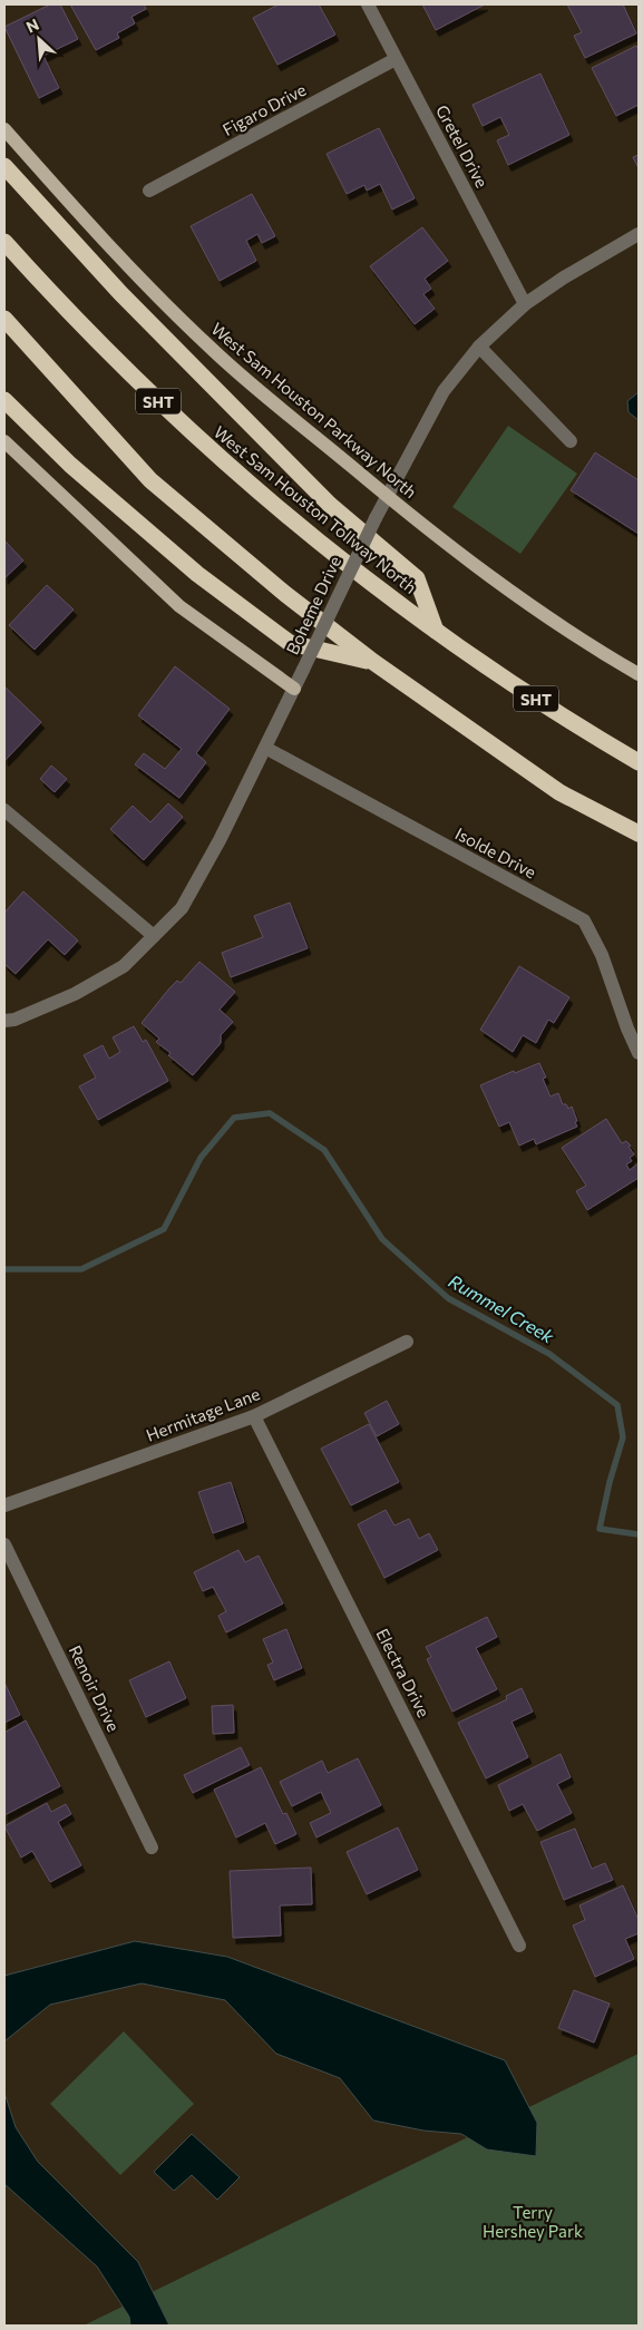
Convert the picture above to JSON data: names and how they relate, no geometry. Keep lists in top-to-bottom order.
{
  "streets": {
    "highway": ["SHT", "West Sam Houston Tollway North"],
    "main road": ["West Sam Houston Parkway North"],
    "street": [
      "Figaro Drive",
      "Gretel Drive",
      "Boheme Drive",
      "Isolde Drive",
      "Hermitage Lane",
      "Electra Drive",
      "Renoir Drive"
    ]
  },
  "crossings": [
    ["Figaro Drive", "Gretel Drive"],
    ["Gretel Drive", "Boheme Drive"],
    ["West Sam Houston Parkway North", "Boheme Drive"],
    ["Boheme Drive", "Isolde Drive"],
    ["Hermitage Lane", "Electra Drive"]
  ],
  "water": ["Rummel Creek"],
  "parks": ["Terry Hershey Park"],
  "north": "top left"
}
